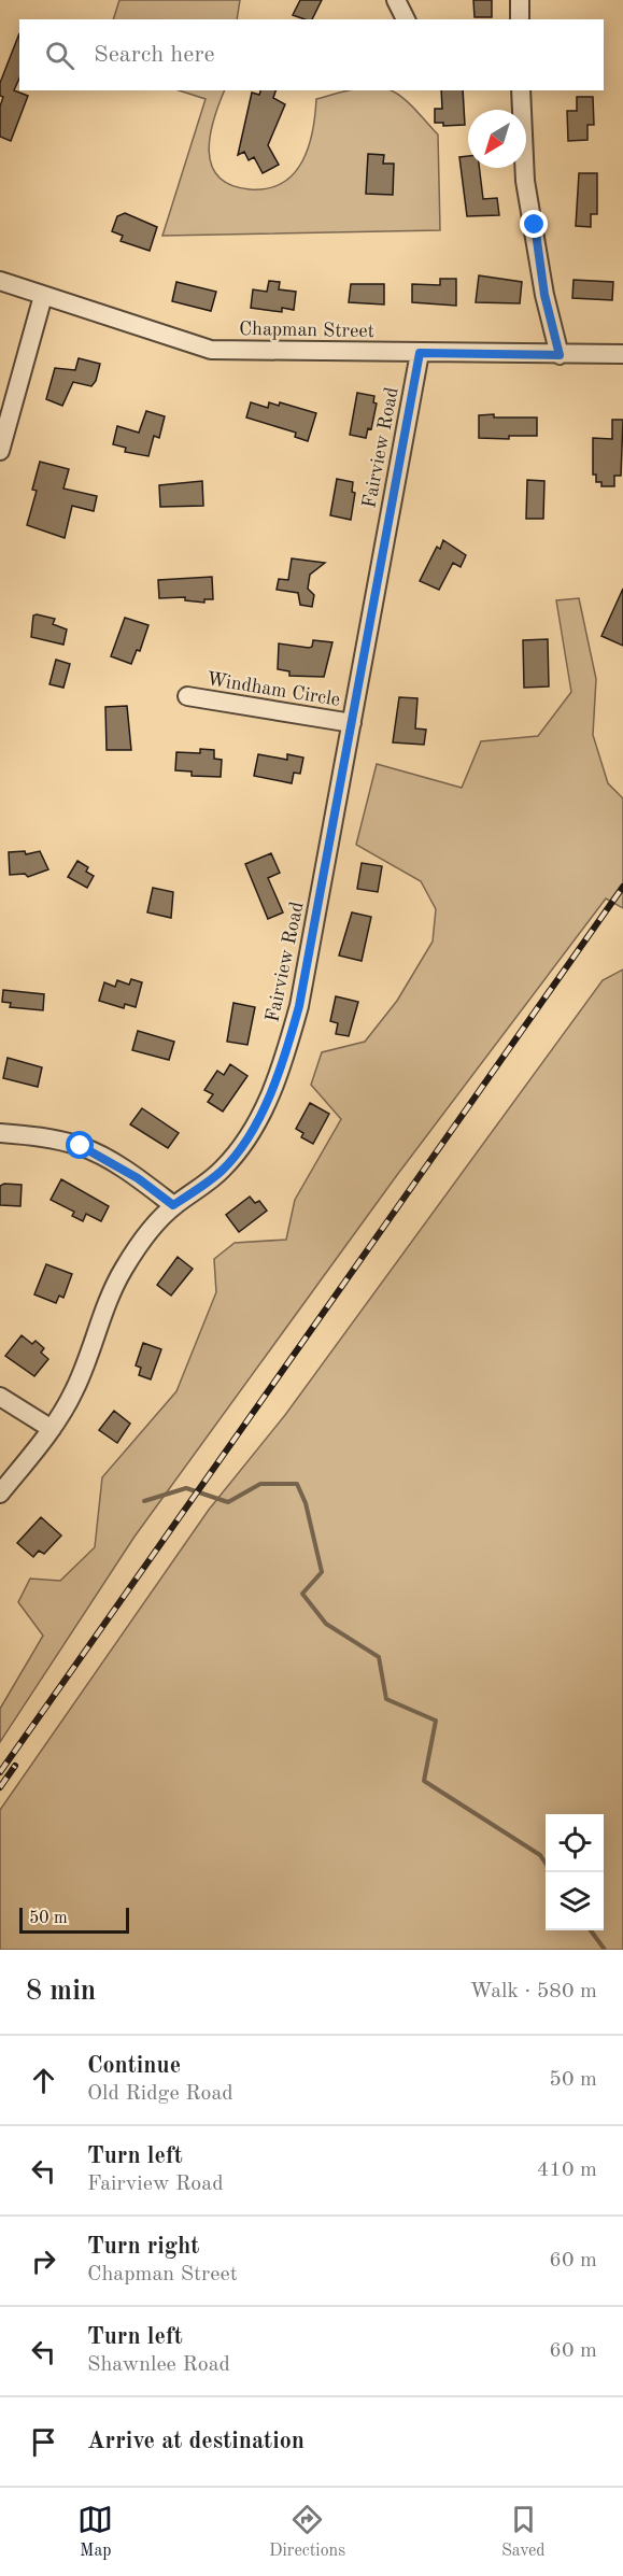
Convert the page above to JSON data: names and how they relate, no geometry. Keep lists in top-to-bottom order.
{
  "streets": {
    "street": ["Chapman Street", "Fairview Road", "Windham Circle"]
  },
  "crossings": [
    ["Chapman Street", "Fairview Road"],
    ["Fairview Road", "Windham Circle"]
  ],
  "scale_bar": "50 m",
  "north": "bottom left",
  "page": {
    "search": "Search here",
    "scale": "50 m",
    "heading": ["8 min", "Walk · 580 m"],
    "list": [
      ["Continue", "Old Ridge Road", "50 m"],
      ["Turn left", "Fairview Road", "410 m"],
      ["Turn right", "Chapman Street", "60 m"],
      ["Turn left", "Shawnlee Road", "60 m"],
      "Arrive at destination"
    ],
    "nav": ["Map", "Directions", "Saved"]
  }
}
